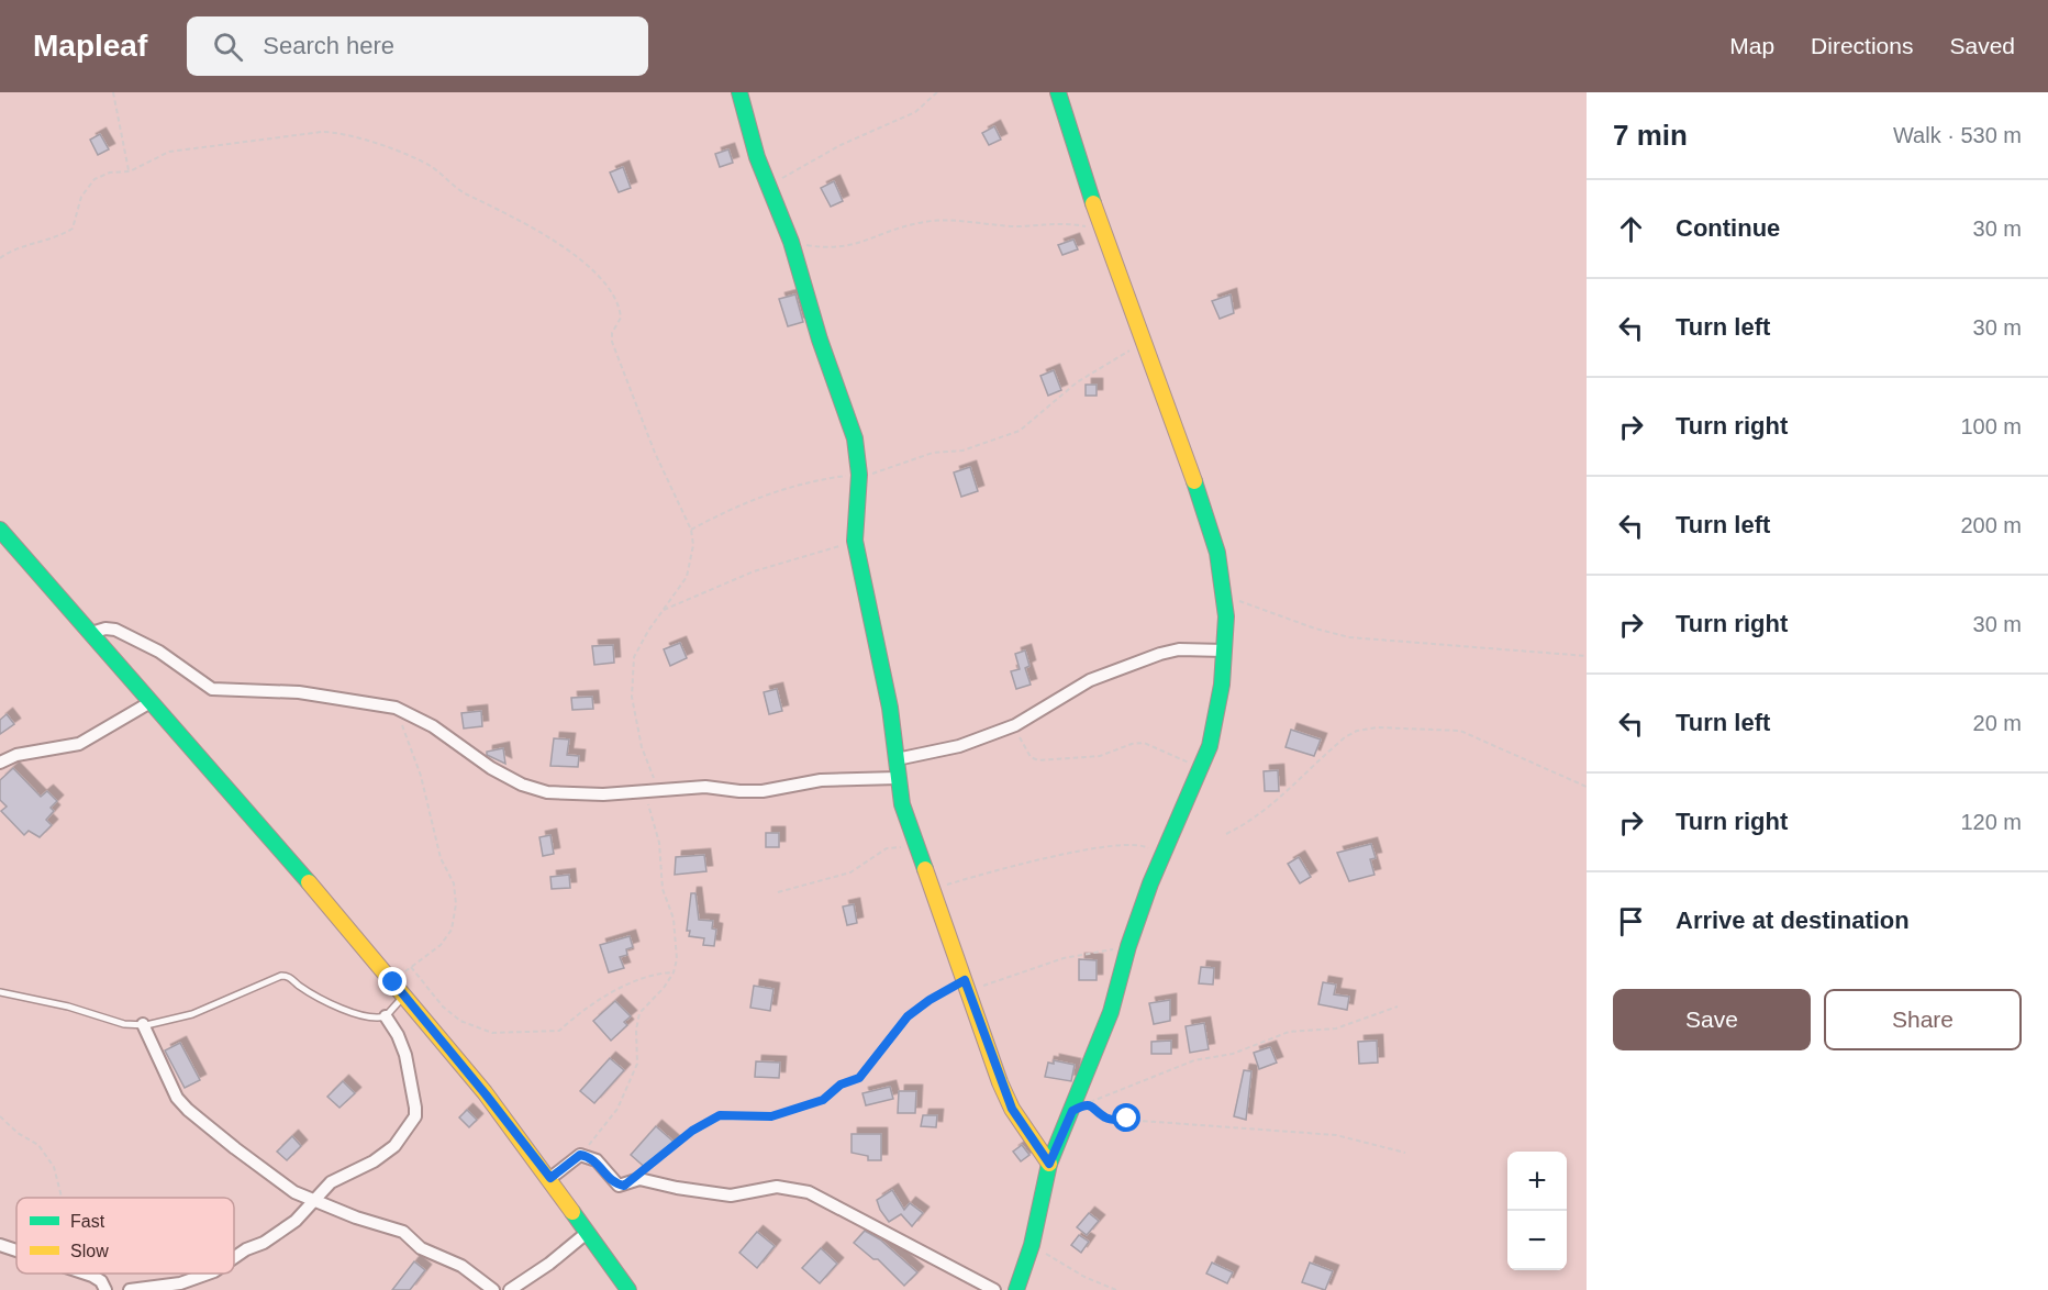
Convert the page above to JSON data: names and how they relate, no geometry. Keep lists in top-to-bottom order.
{
  "legend": ["Fast", "Slow"],
  "page": {
    "header": "Mapleaf",
    "search": "Search here",
    "nav": ["Map", "Directions", "Saved"],
    "heading": ["7 min", "Walk · 530 m"],
    "list": [
      ["Continue", "30 m"],
      ["Turn left", "30 m"],
      ["Turn right", "100 m"],
      ["Turn left", "200 m"],
      ["Turn right", "30 m"],
      ["Turn left", "20 m"],
      ["Turn right", "120 m"],
      "Arrive at destination"
    ],
    "buttons": ["Save", "Share"],
    "map_buttons": ["+", "−"]
  }
}
